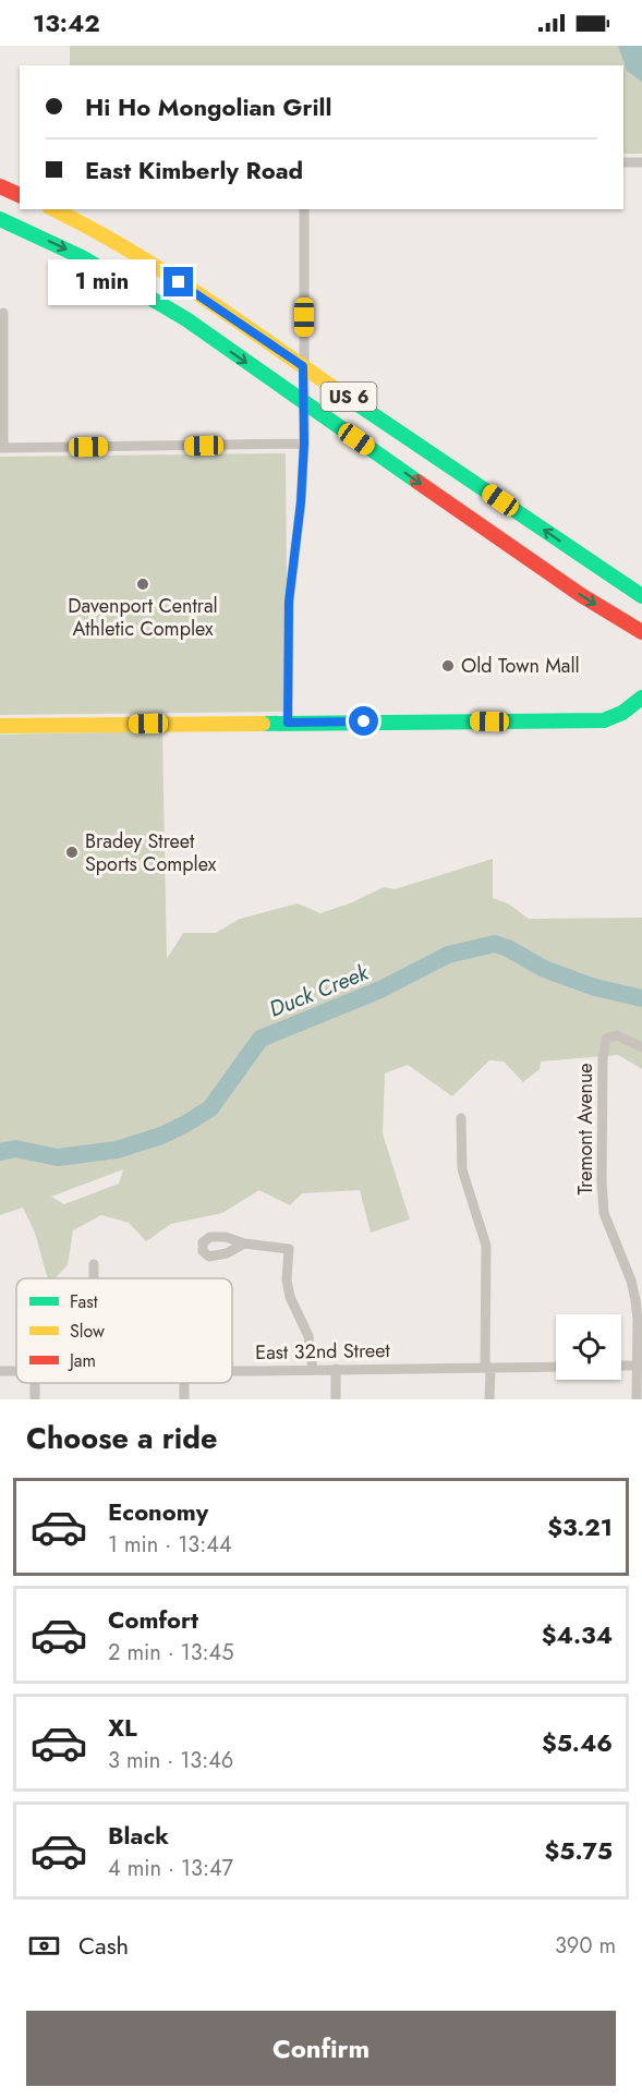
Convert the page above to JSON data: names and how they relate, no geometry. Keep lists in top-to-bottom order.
{
  "streets": {
    "main road": ["US 6"],
    "street": ["Tremont Avenue", "East 32nd Street"]
  },
  "water": ["Duck Creek"],
  "places": ["Davenport Central Athletic Complex", "Old Town Mall", "Bradey Street Sports Complex"],
  "legend": ["Fast", "Slow", "Jam"],
  "page": {
    "status": "13:42",
    "banner": ["Hi Ho Mongolian Grill", "East Kimberly Road"],
    "bubble": "1 min",
    "heading": "Choose a ride",
    "list": [
      {
        "name": "Economy",
        "note": "1 min · 13:44",
        "value": "$3.21"
      },
      {
        "name": "Comfort",
        "note": "2 min · 13:45",
        "value": "$4.34"
      },
      {
        "name": "XL",
        "note": "3 min · 13:46",
        "value": "$5.46"
      },
      {
        "name": "Black",
        "note": "4 min · 13:47",
        "value": "$5.75"
      }
    ],
    "pay": ["Cash", "390 m"],
    "buttons": "Confirm"
  }
}
